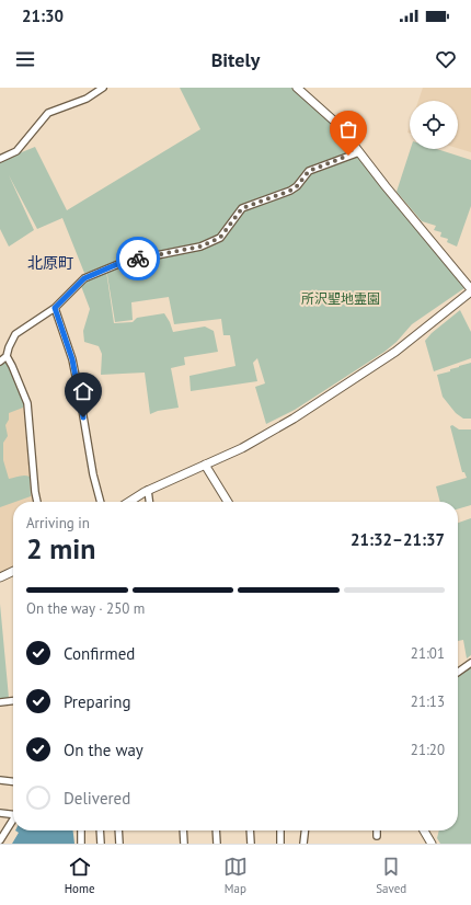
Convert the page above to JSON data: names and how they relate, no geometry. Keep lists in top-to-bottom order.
{
  "districts": ["北原町"],
  "parks": ["所沢聖地霊園"],
  "page": {
    "status": "21:30",
    "header": "Bitely",
    "heading": ["2 min", "Arriving in", "21:32–21:37"],
    "bar": "On the way · 250 m",
    "list": [
      ["Confirmed", "21:01"],
      ["Preparing", "21:13"],
      ["On the way", "21:20"],
      "Delivered"
    ],
    "tabs": ["Home", "Map", "Saved"]
  }
}
